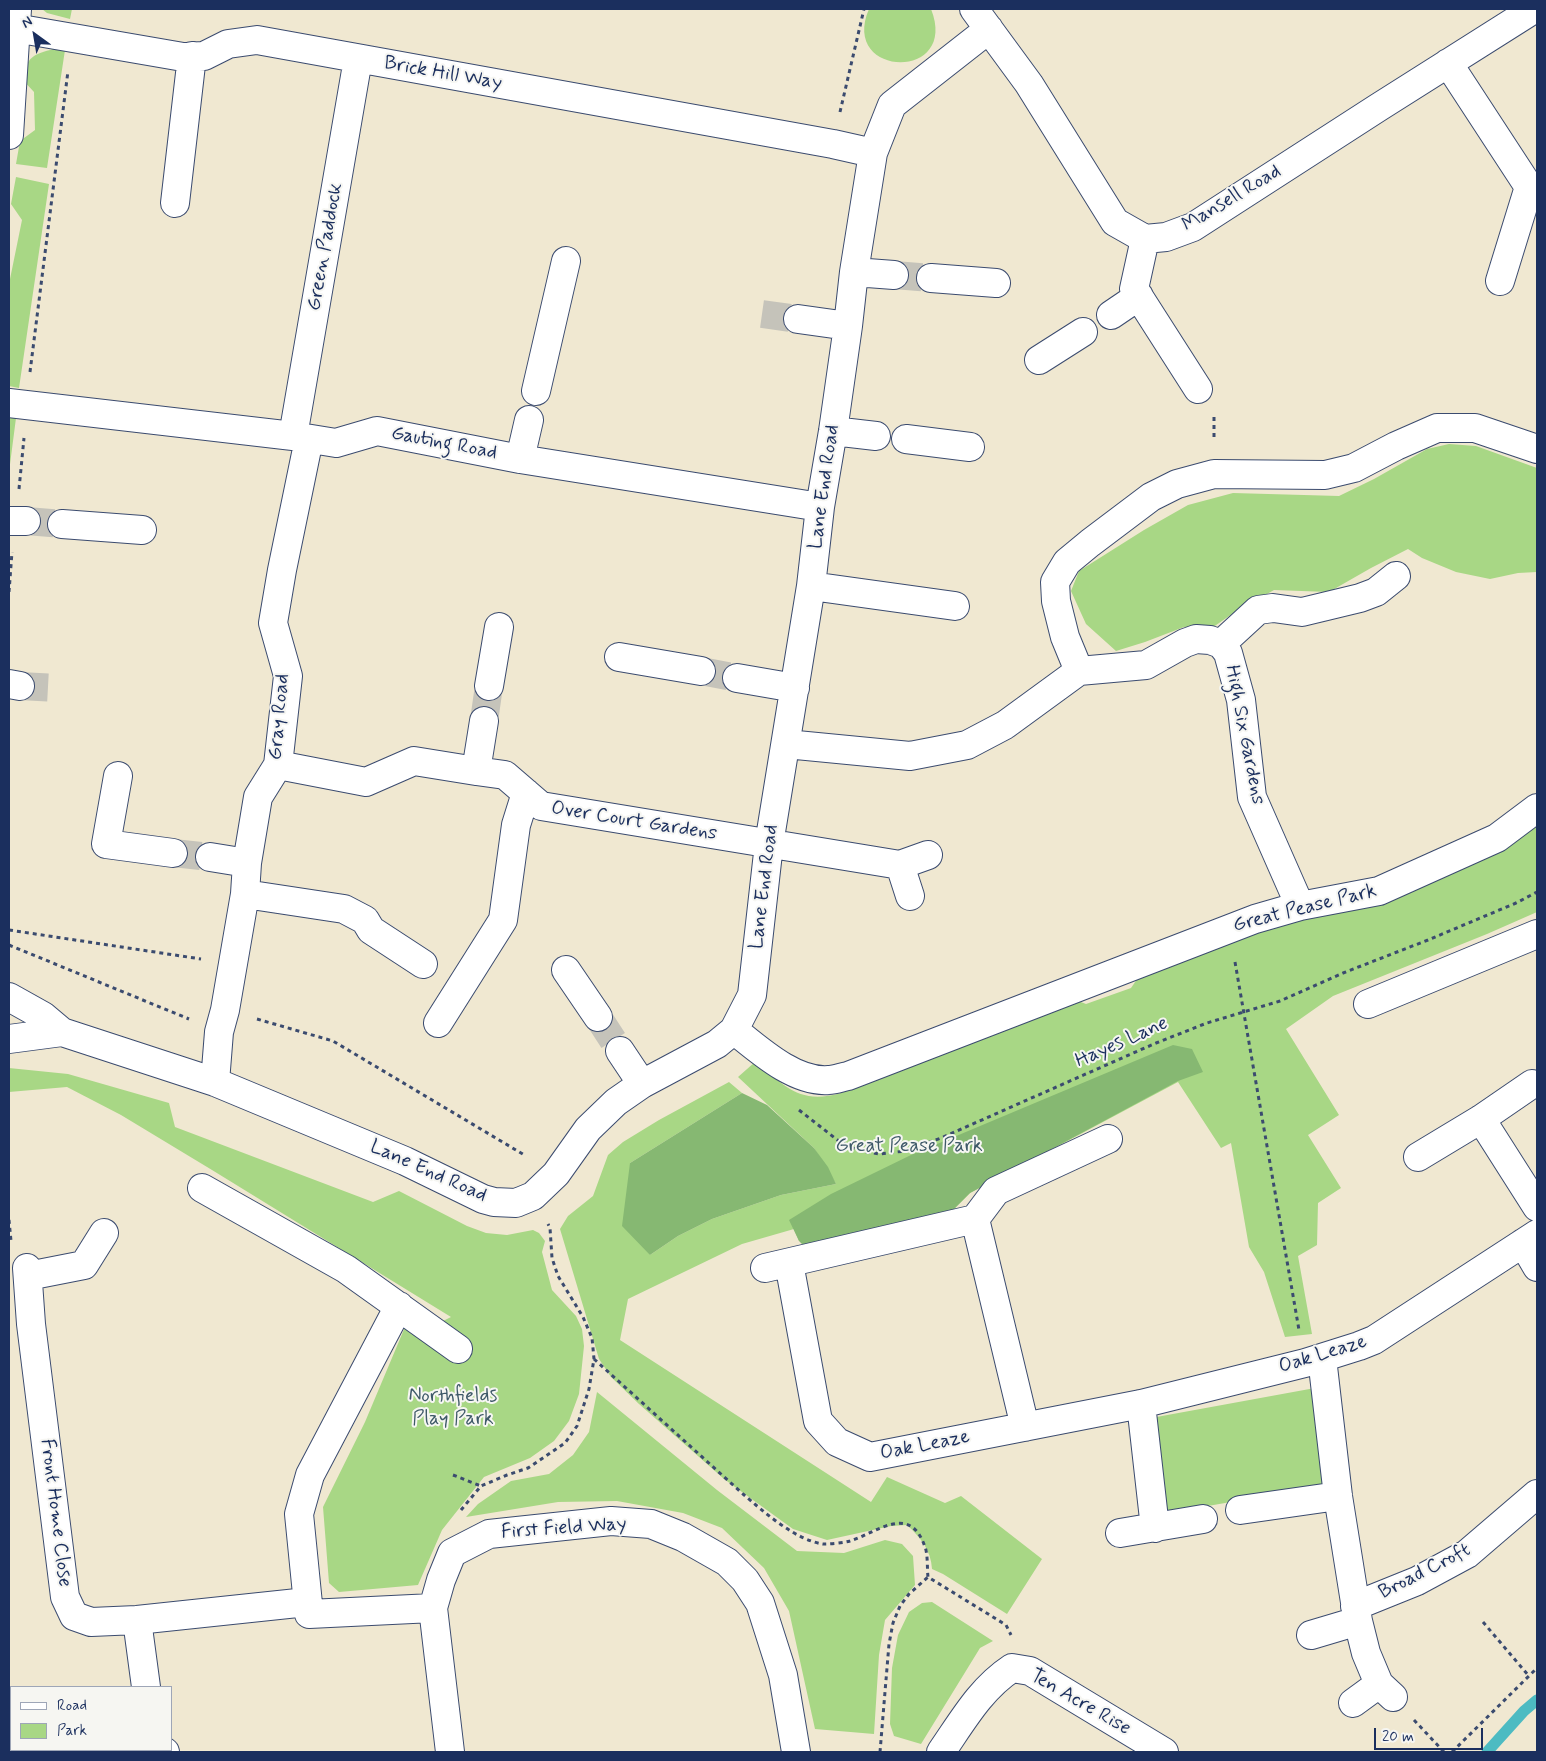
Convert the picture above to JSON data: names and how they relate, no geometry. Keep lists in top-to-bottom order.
{
  "streets": {
    "street": [
      "Brick Hill Way",
      "Mansell Road",
      "Green Paddock",
      "Gauting Road",
      "Lane End Road",
      "Gray Road",
      "High Six Gardens",
      "Over Court Gardens",
      "Great Pease Park",
      "Oak Leaze",
      "Front Home Close",
      "First Field Way",
      "Broad Croft",
      "Ten Acre Rise"
    ],
    "path": ["Hayes Lane"]
  },
  "crossings": [
    ["Brick Hill Way", "Green Paddock"],
    ["Brick Hill Way", "Lane End Road"],
    ["Green Paddock", "Gauting Road"],
    ["Green Paddock", "Gray Road"],
    ["Gauting Road", "Lane End Road"],
    ["Gauting Road", "Gray Road"],
    ["Lane End Road", "Gray Road"],
    ["Lane End Road", "Over Court Gardens"],
    ["Lane End Road", "Great Pease Park"],
    ["Gray Road", "Over Court Gardens"],
    ["High Six Gardens", "Great Pease Park"],
    ["Front Home Close", "First Field Way"]
  ],
  "parks": ["Great Pease Park", "Northfields Play Park"],
  "legend": ["Road", "Park"],
  "scale_bar": "20 m",
  "north": "top left"
}
